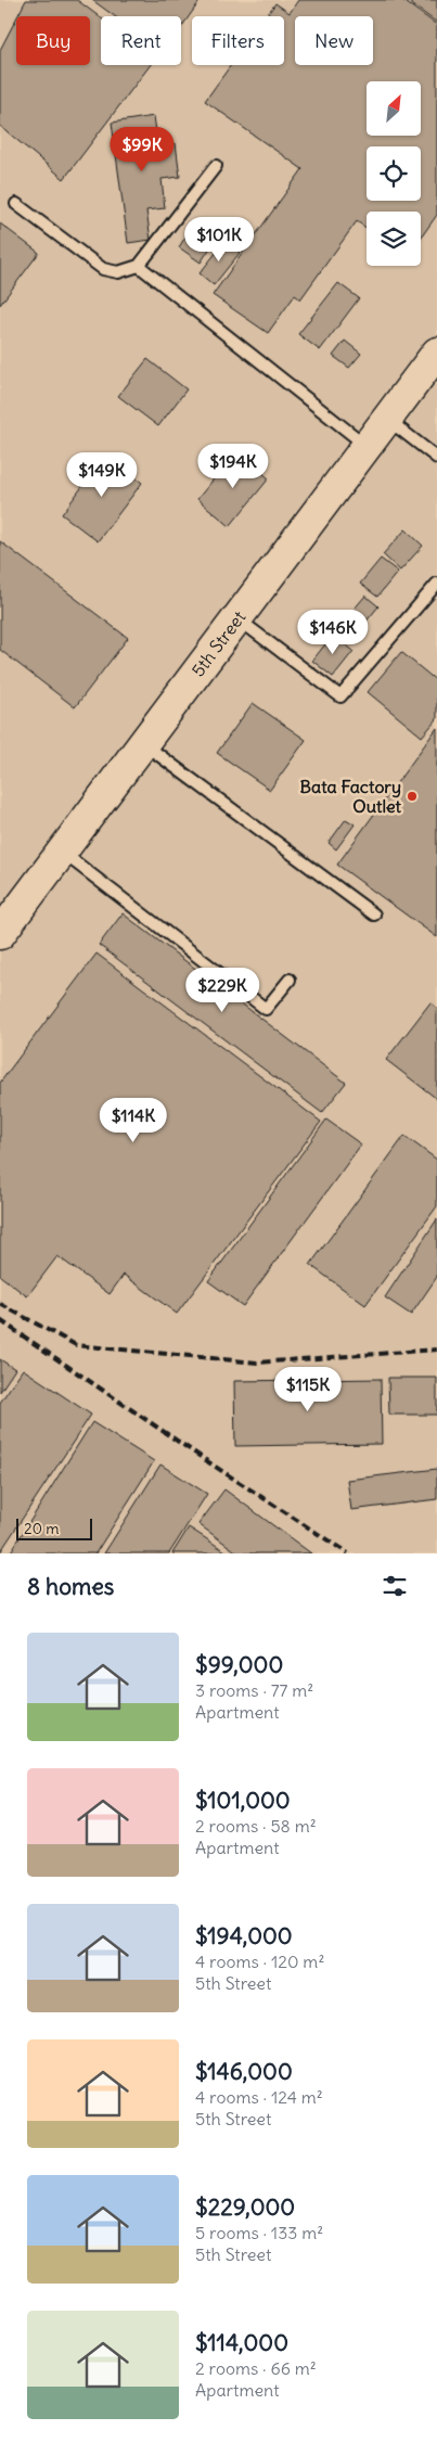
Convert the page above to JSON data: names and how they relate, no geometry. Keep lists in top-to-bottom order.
{
  "streets": {
    "street": ["5th Street"]
  },
  "places": ["Bata Factory Outlet"],
  "scale_bar": "20 m",
  "north": "top right",
  "page": {
    "chip": [
      "Buy",
      "Rent",
      "Filters",
      "New"
    ],
    "price": [
      "$99K",
      "$101K",
      "$194K",
      "$149K",
      "$146K",
      "$229K",
      "$114K",
      "$115K"
    ],
    "scale": "20 m",
    "heading": "8 homes",
    "list": [
      {
        "name": "$99,000",
        "note": "3 rooms · 77 m² · Apartment"
      },
      {
        "name": "$101,000",
        "note": "2 rooms · 58 m² · Apartment"
      },
      {
        "name": "$194,000",
        "note": "4 rooms · 120 m² · 5th Street"
      },
      {
        "name": "$146,000",
        "note": "4 rooms · 124 m² · 5th Street"
      },
      {
        "name": "$229,000",
        "note": "5 rooms · 133 m² · 5th Street"
      },
      {
        "name": "$114,000",
        "note": "2 rooms · 66 m² · Apartment"
      }
    ]
  }
}
